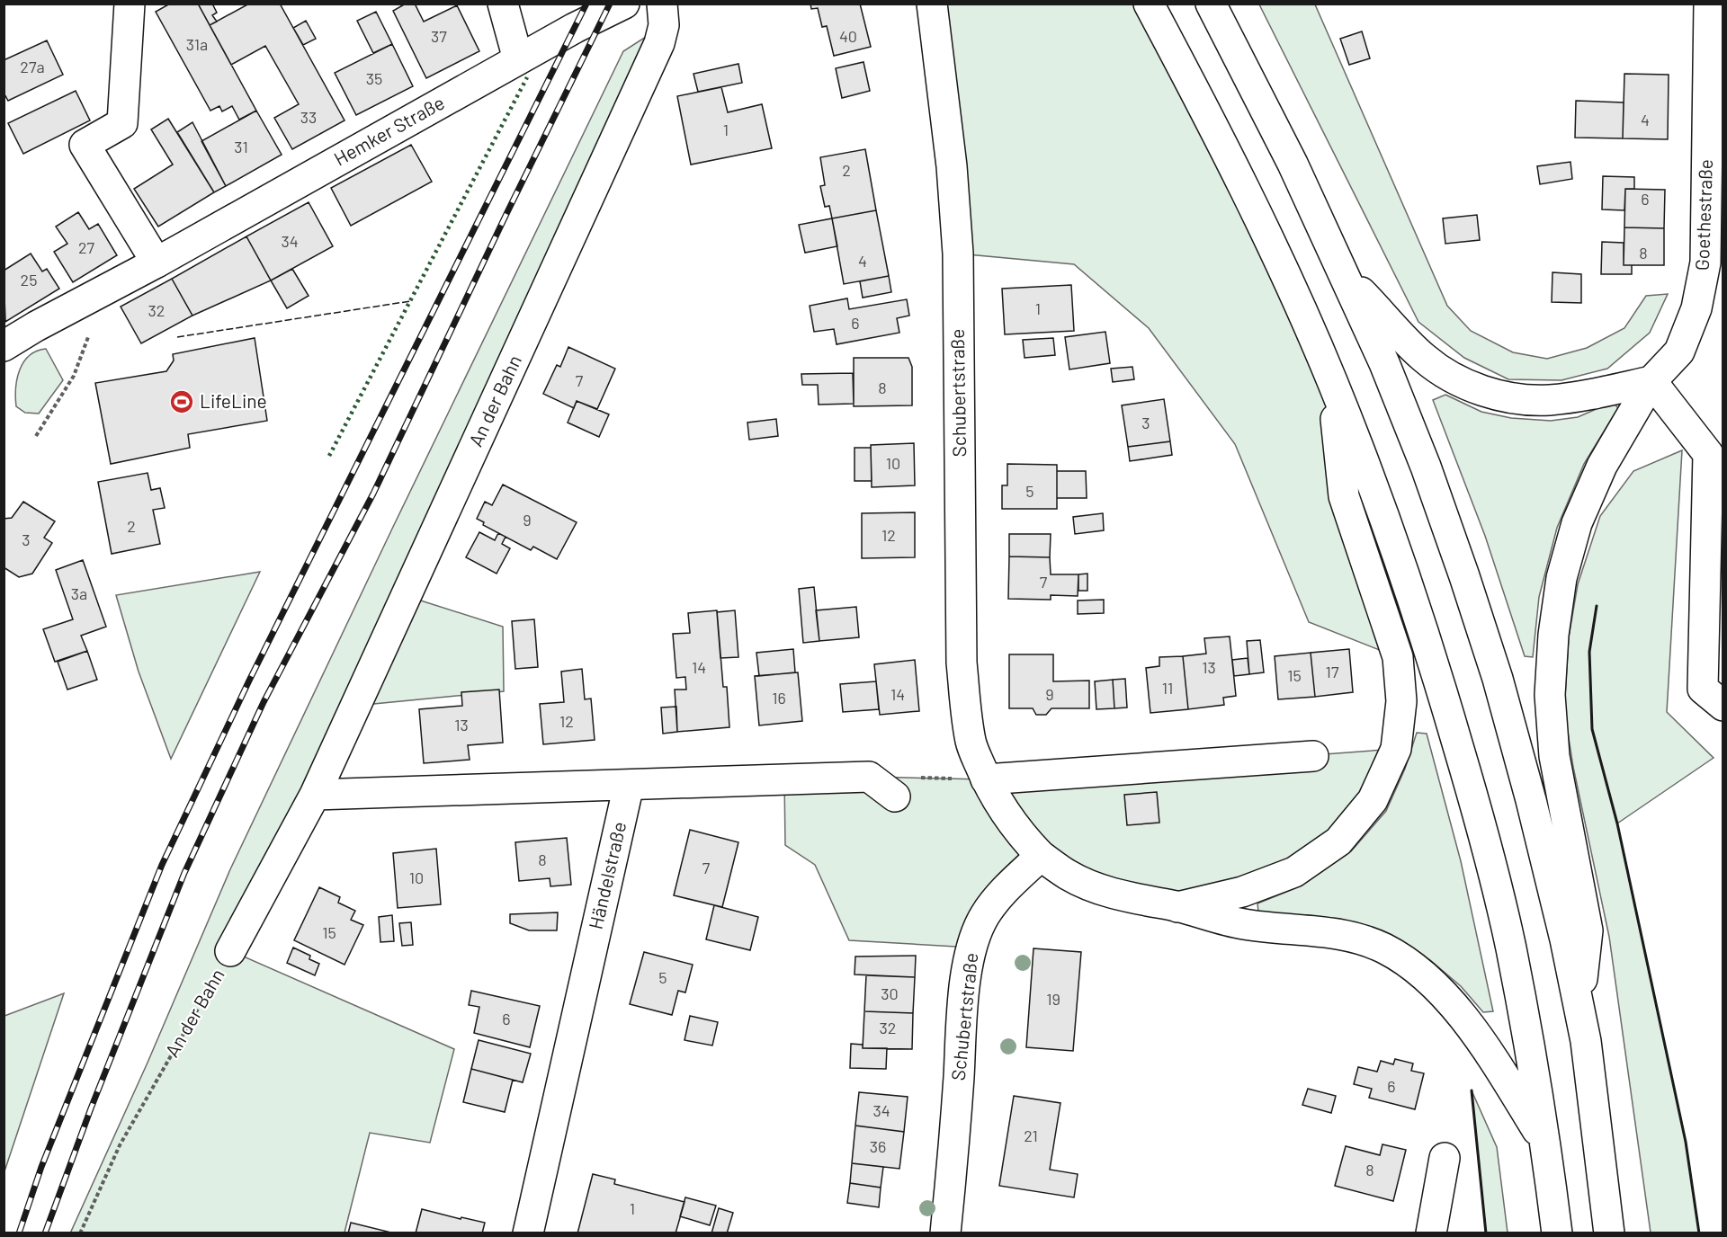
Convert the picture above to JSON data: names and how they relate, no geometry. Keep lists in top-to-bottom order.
{
  "streets": {
    "main road": [
      "Hemker Straße",
      "Goethestraße",
      "Schubertstraße",
      "An der Bahn",
      "Händelstraße"
    ]
  },
  "places": {
    "sports": ["LifeLine"]
  },
  "house_numbers": [
    "37",
    "40",
    "31a",
    "27a",
    "35",
    "33",
    "4",
    "1",
    "31",
    "2",
    "6",
    "34",
    "27",
    "8",
    "4",
    "25",
    "1",
    "32",
    "6",
    "7",
    "8",
    "3",
    "10",
    "5",
    "9",
    "2",
    "12",
    "3",
    "7",
    "3a",
    "14",
    "13",
    "17",
    "15",
    "11",
    "14",
    "9",
    "16",
    "12",
    "13",
    "8",
    "7",
    "10",
    "15",
    "5",
    "30",
    "19",
    "6",
    "32",
    "6",
    "34",
    "21",
    "36",
    "8",
    "1"
  ]
}
